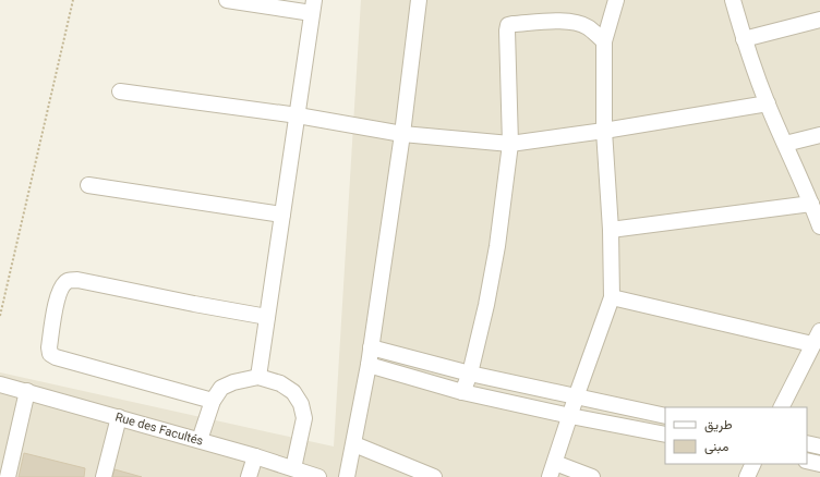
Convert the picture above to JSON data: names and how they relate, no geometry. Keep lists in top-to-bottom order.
{
  "streets": {
    "street": ["Rue des Facultés"]
  },
  "legend": ["طريق", "مبنى"]
}
